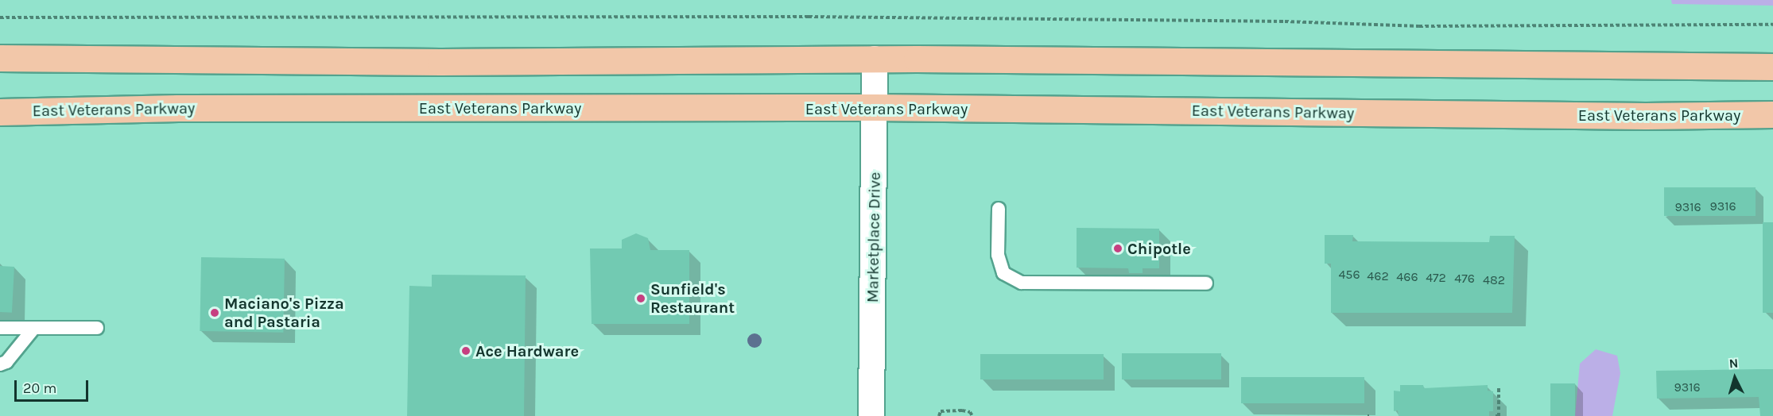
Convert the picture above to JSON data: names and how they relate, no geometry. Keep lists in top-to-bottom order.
{
  "streets": {
    "main road": ["East Veterans Parkway"],
    "street": ["Marketplace Drive"]
  },
  "crossings": [
    ["East Veterans Parkway", "Marketplace Drive"]
  ],
  "places": [
    "Chipotle",
    "Sunfield's Restaurant",
    "Maciano's Pizza and Pastaria",
    "Ace Hardware"
  ],
  "house_numbers": [
    "9316",
    "9316",
    "456",
    "462",
    "466",
    "472",
    "476",
    "482",
    "9316"
  ],
  "scale_bar": "20 m",
  "north": "top"
}
